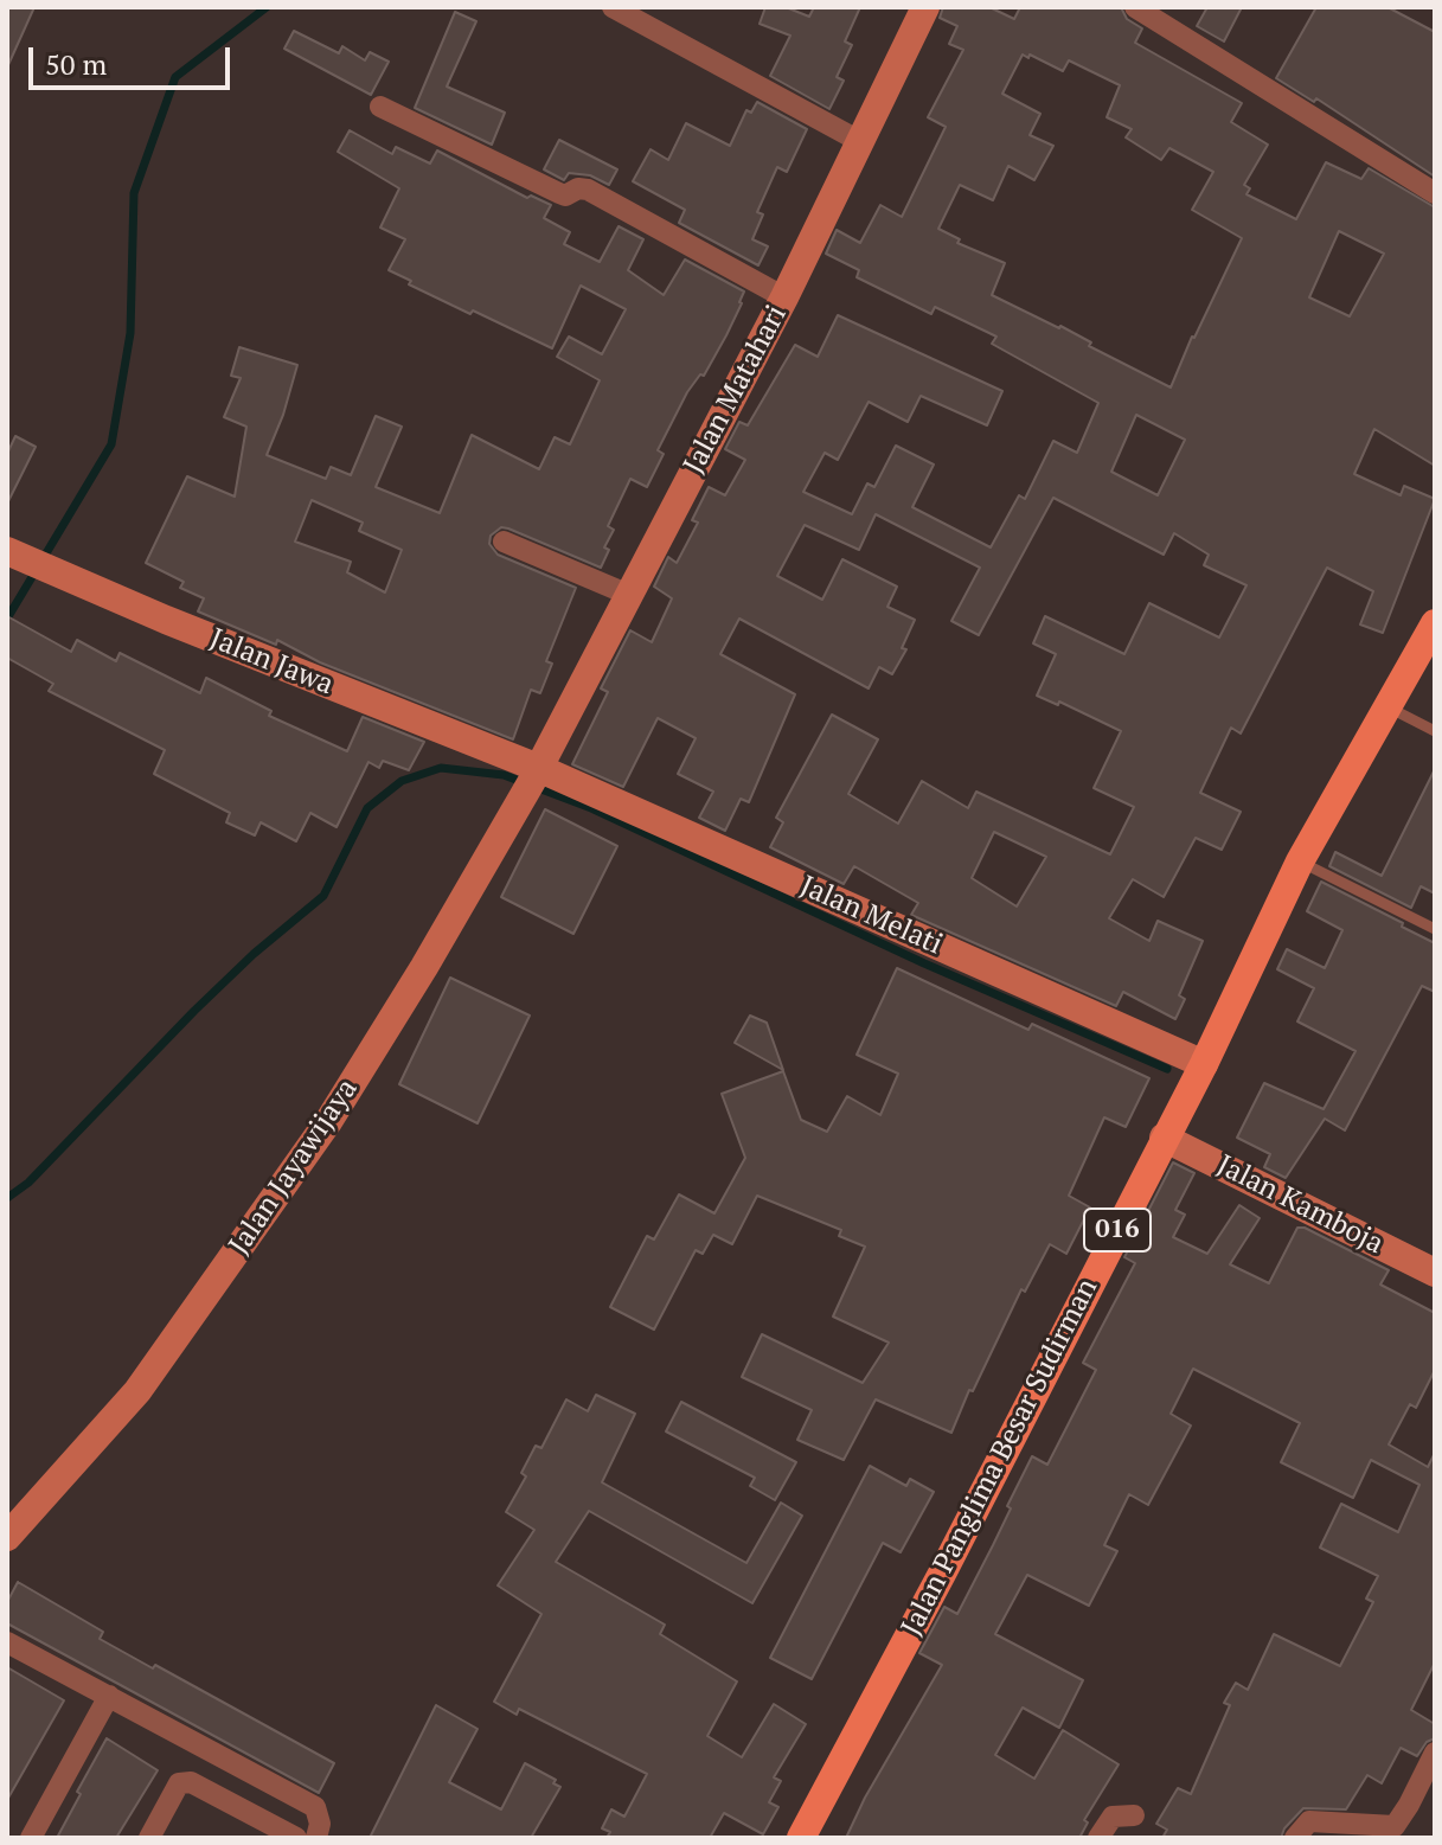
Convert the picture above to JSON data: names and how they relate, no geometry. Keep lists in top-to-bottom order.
{
  "streets": {
    "main road": ["016", "Jalan Panglima Besar Sudirman"],
    "street": [
      "Jalan Matahari",
      "Jalan Jawa",
      "Jalan Melati",
      "Jalan Jayawijaya",
      "Jalan Kamboja"
    ]
  },
  "crossings": [
    ["Jalan Matahari", "Jalan Jawa"],
    ["Jalan Matahari", "Jalan Melati"],
    ["Jalan Matahari", "Jalan Jayawijaya"],
    ["Jalan Jawa", "Jalan Melati"],
    ["Jalan Jawa", "Jalan Jayawijaya"],
    ["Jalan Melati", "Jalan Jayawijaya"],
    ["Jalan Melati", "Jalan Panglima Besar Sudirman"],
    ["Jalan Kamboja", "Jalan Panglima Besar Sudirman"]
  ],
  "scale_bar": "50 m"
}
